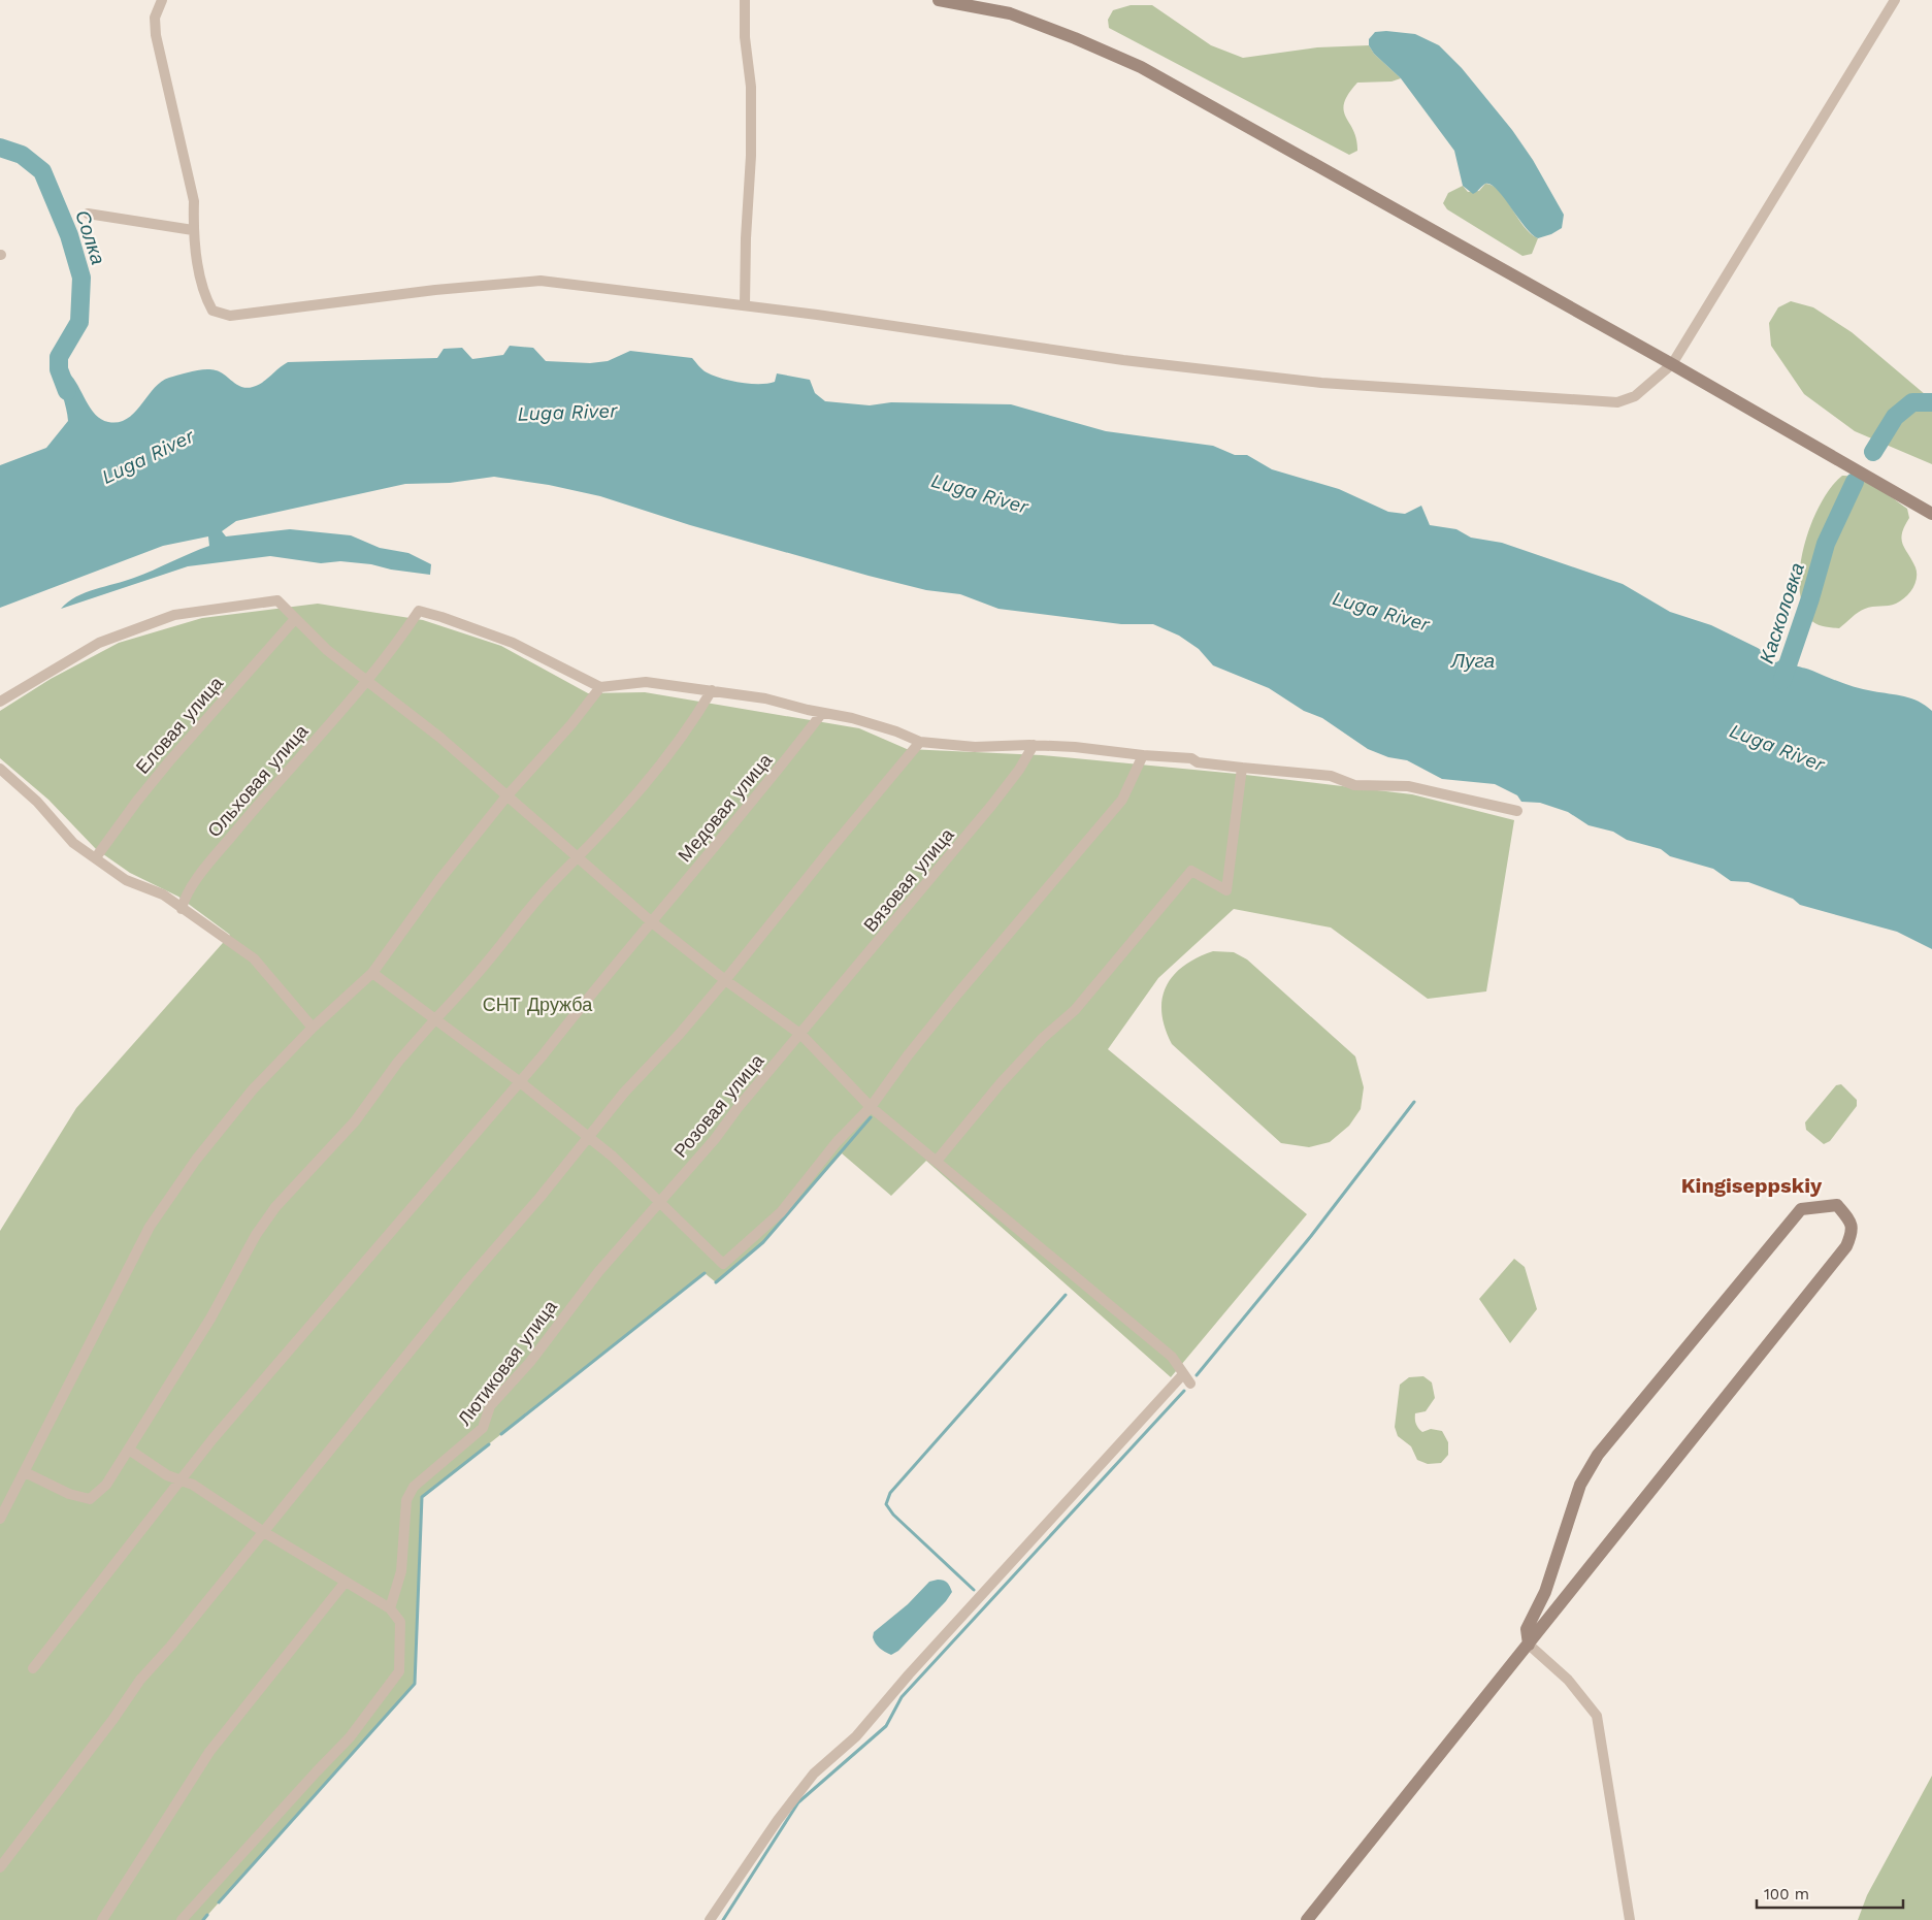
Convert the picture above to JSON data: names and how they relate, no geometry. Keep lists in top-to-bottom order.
{
  "streets": {
    "street": [
      "Еловая улица",
      "Ольховая улица",
      "Медовая улица",
      "Вязовая улица",
      "Розовая улица",
      "Лютиковая улица"
    ]
  },
  "crossings": [
    ["Вязовая улица", "Розовая улица"],
    ["Розовая улица", "Лютиковая улица"]
  ],
  "districts": ["Kingiseppskiy"],
  "water": [
    "Солка",
    "Luga River",
    "Касколовка",
    "Луга"
  ],
  "parks": ["СНТ Дружба"],
  "scale_bar": "100 m"
}
